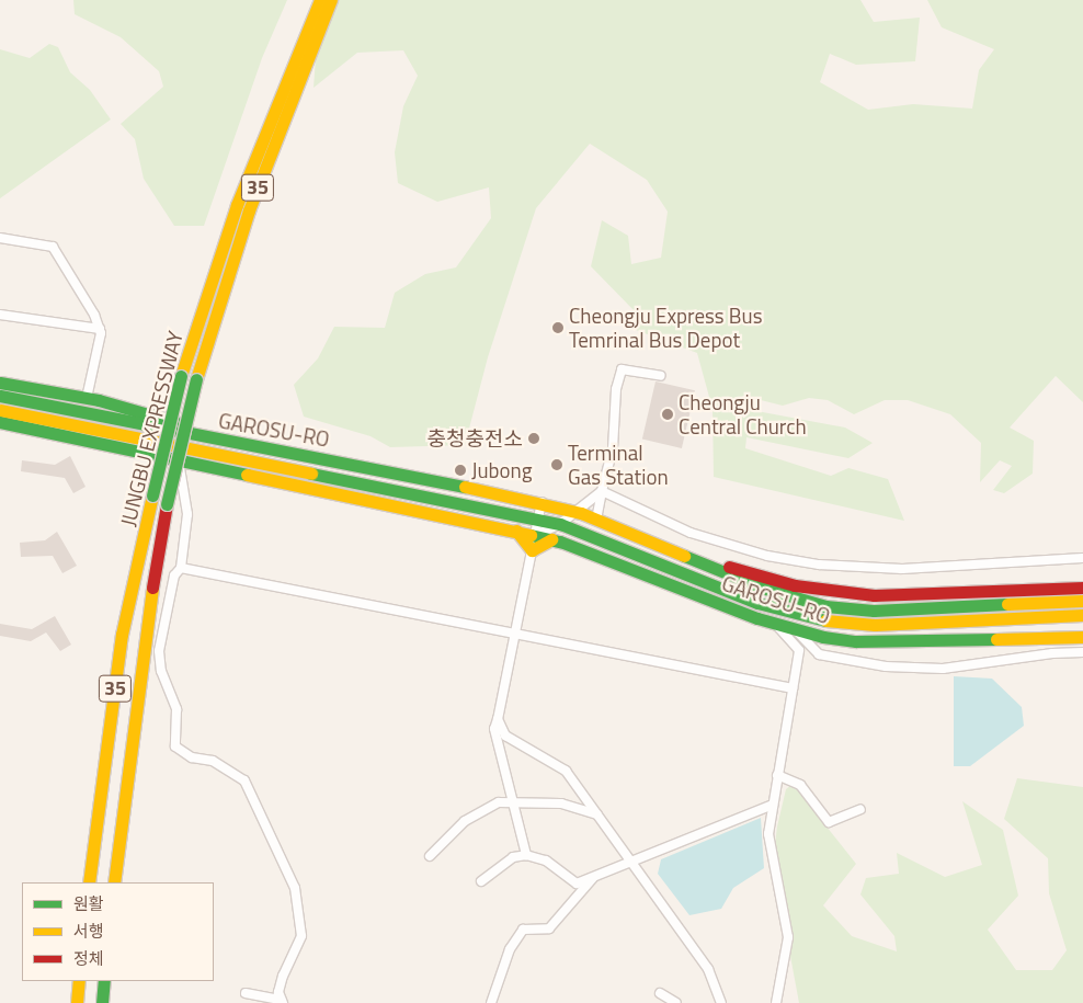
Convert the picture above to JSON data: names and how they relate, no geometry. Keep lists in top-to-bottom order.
{
  "streets": {
    "main road": ["35", "JUNGBU EXPRESSWAY", "GAROSU-RO"]
  },
  "places": [
    "Cheongju Express Bus Temrinal Bus Depot",
    "Cheongju Central Church",
    "충청충전소",
    "Terminal Gas Station",
    "Jubong"
  ],
  "legend": ["원활", "서행", "정체"]
}
